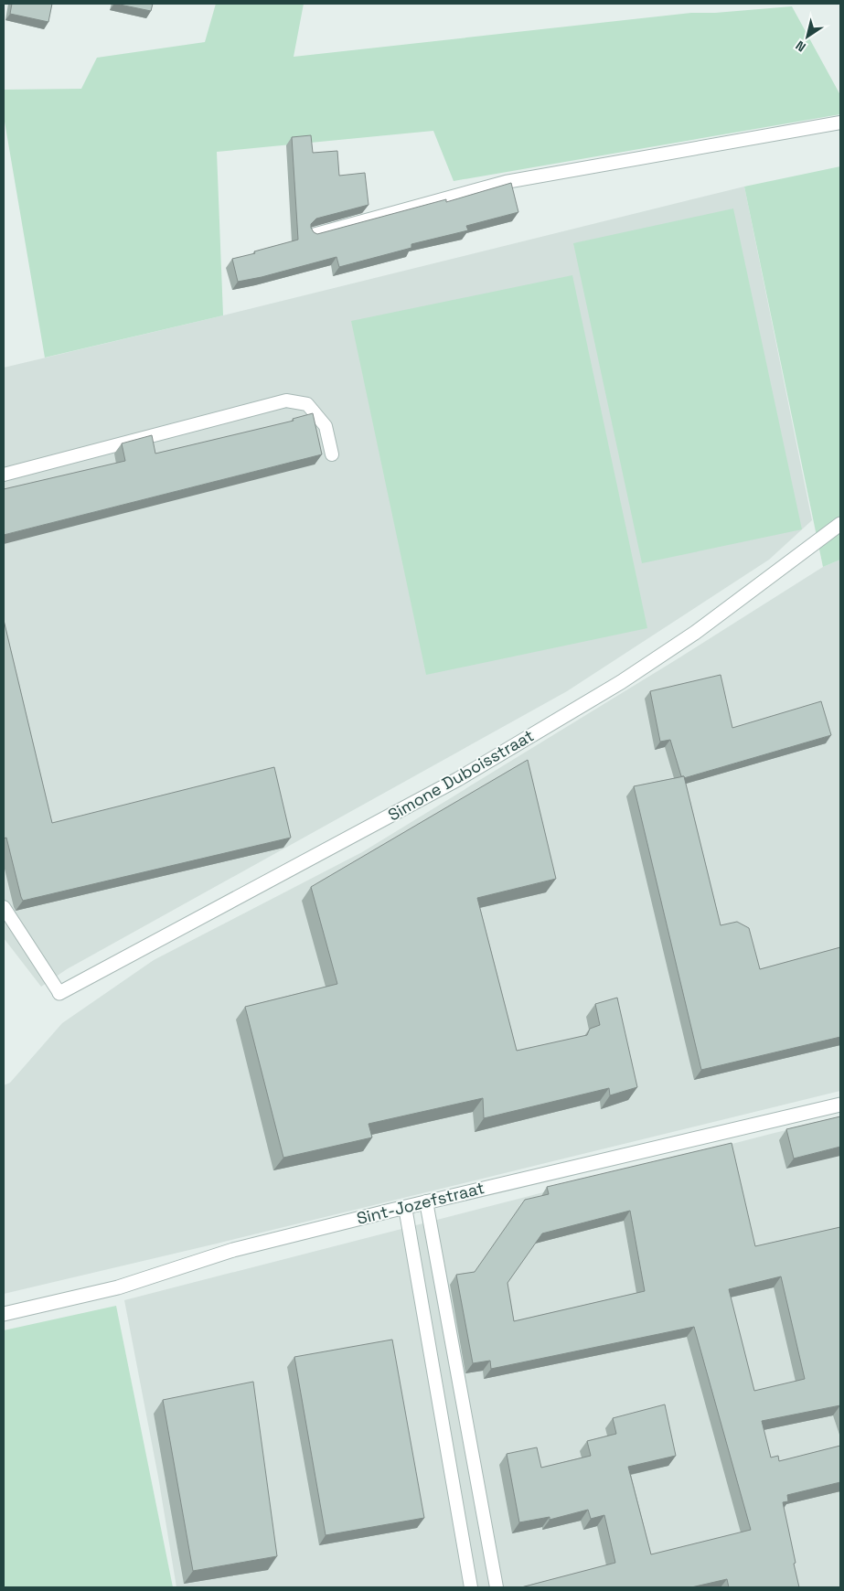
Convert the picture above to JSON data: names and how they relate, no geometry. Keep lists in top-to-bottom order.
{
  "streets": {
    "street": ["Simone Duboisstraat", "Sint-Jozefstraat"]
  },
  "north": "bottom left"
}
